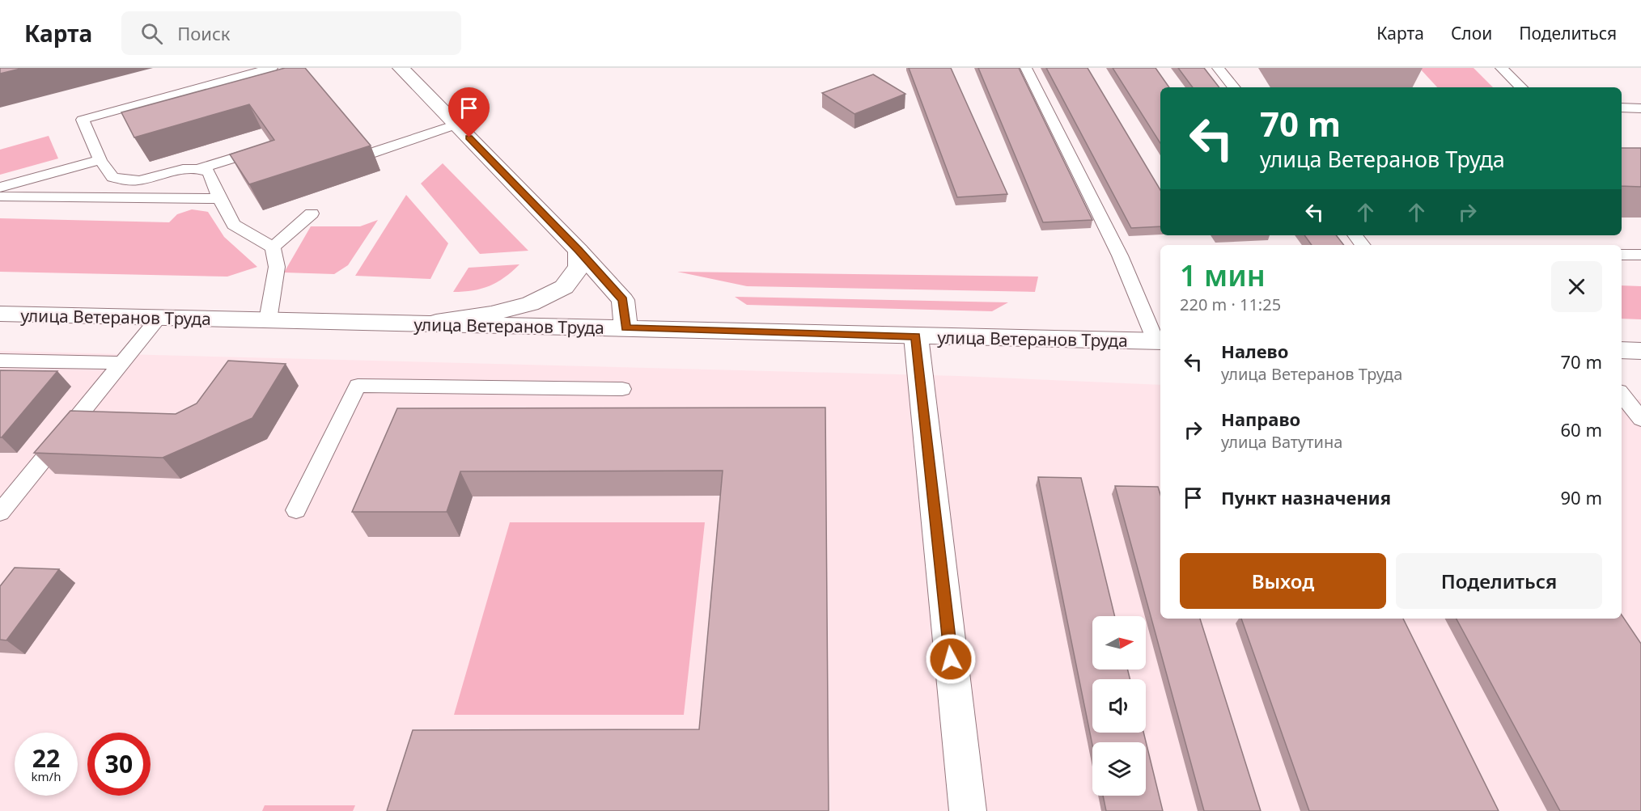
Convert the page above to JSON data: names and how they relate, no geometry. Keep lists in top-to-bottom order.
{
  "streets": {
    "main road": ["улица Ветеранов Труда"]
  },
  "north": "right",
  "page": {
    "header": "Карта",
    "search": "Поиск",
    "nav": ["Карта", "Слои", "Поделиться"],
    "turn": ["70 m", "улица Ветеранов Труда"],
    "heading": ["1 мин", "220 m · 11:25"],
    "list": [
      {
        "name": "Налево",
        "note": "улица Ветеранов Труда",
        "value": "70 m"
      },
      {
        "name": "Направо",
        "note": "улица Ватутина",
        "value": "60 m"
      },
      {
        "name": "Пункт назначения",
        "value": "90 m"
      }
    ],
    "buttons": ["Выход", "Поделиться"],
    "speed": "22 km/h",
    "limit": "30"
  }
}
